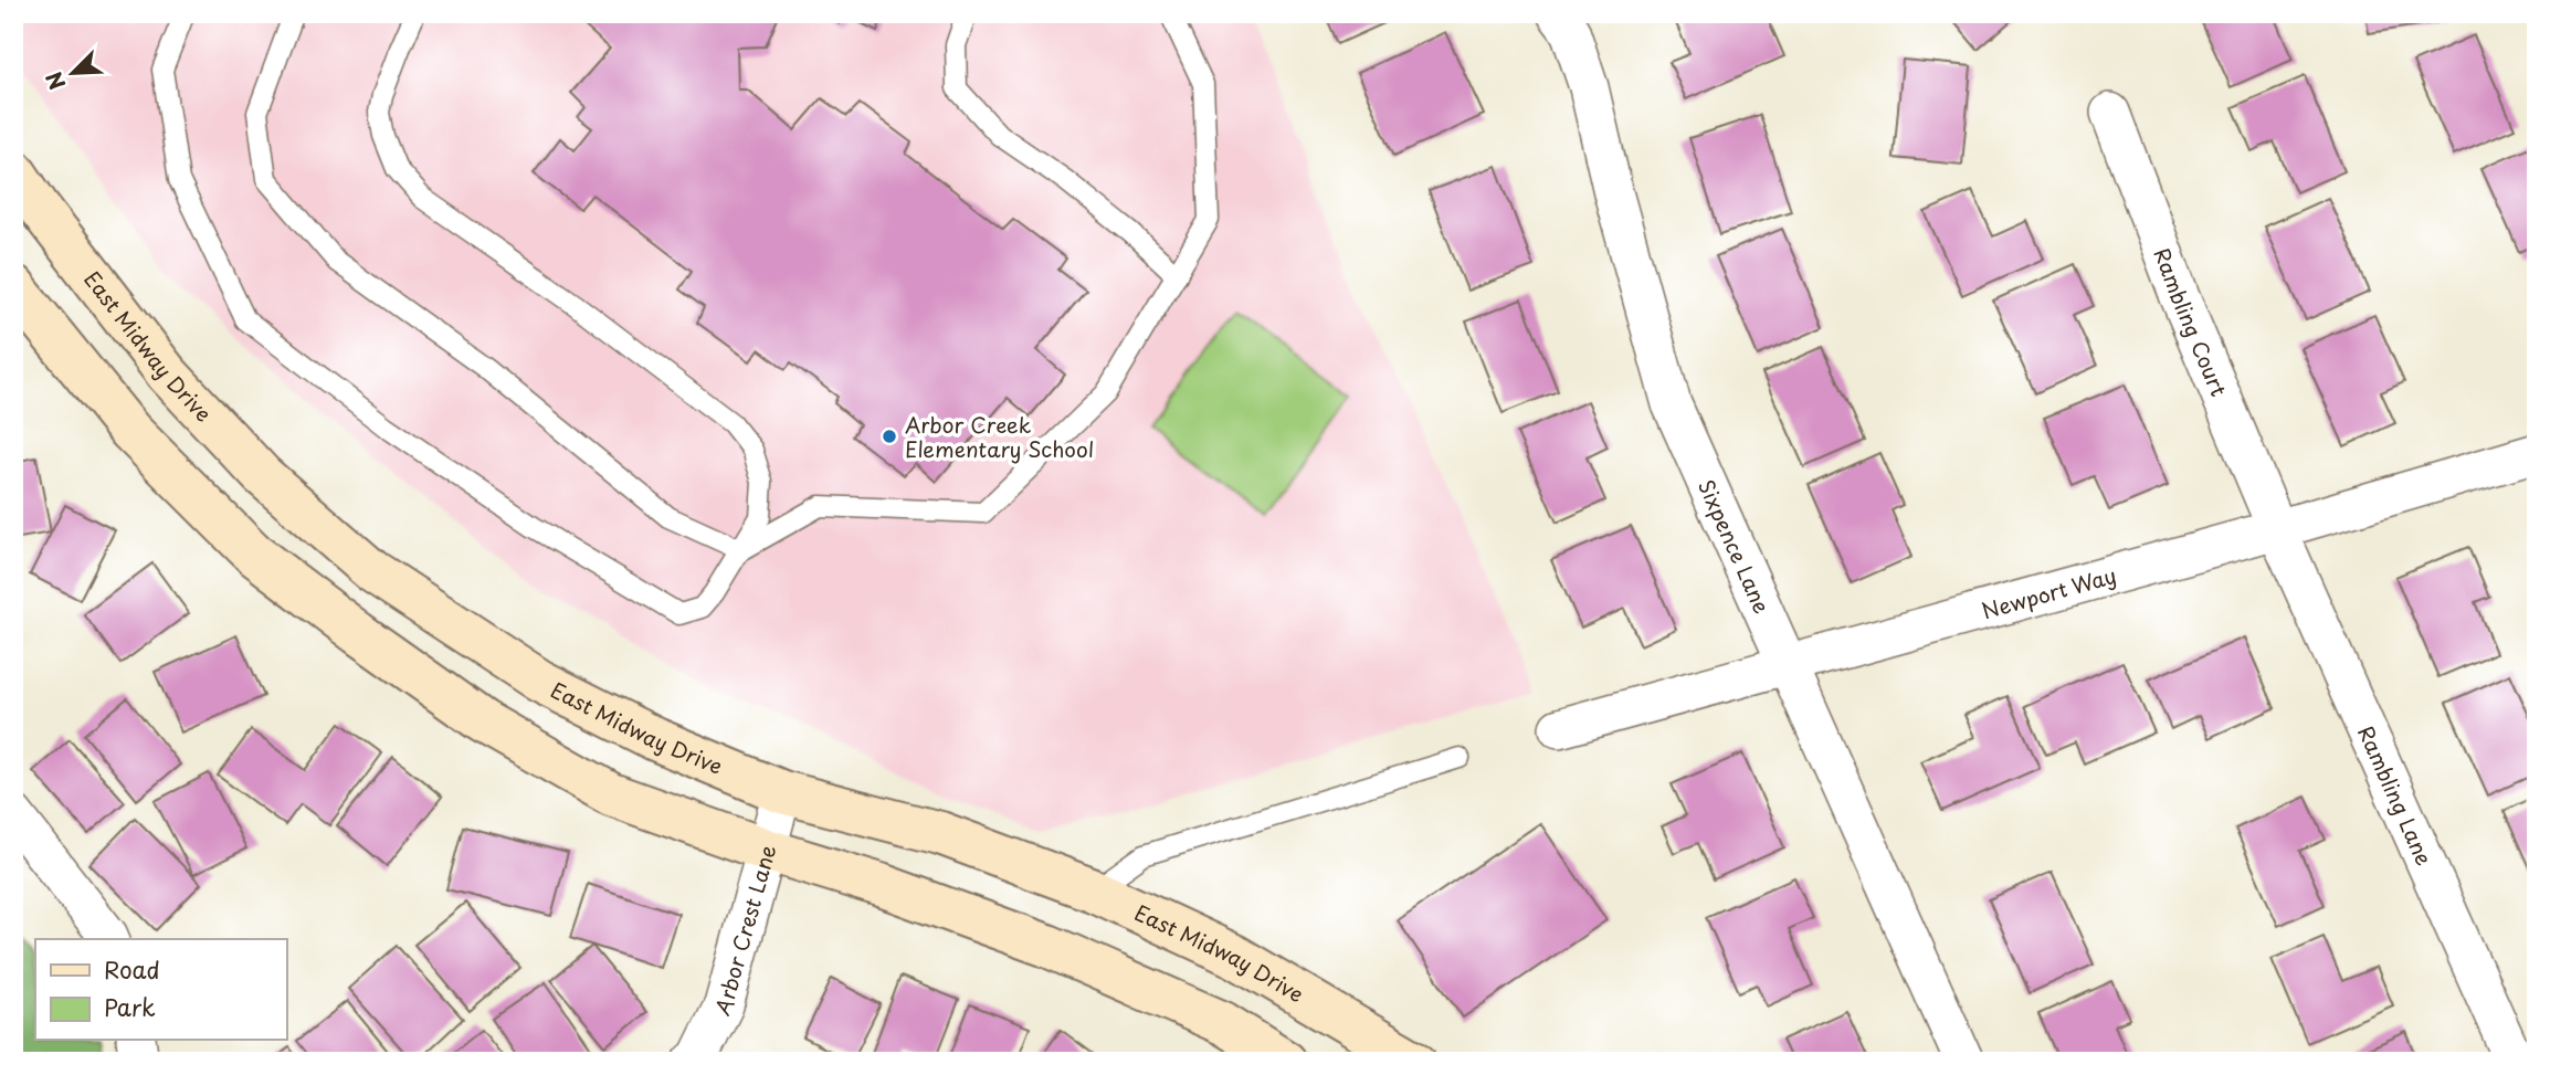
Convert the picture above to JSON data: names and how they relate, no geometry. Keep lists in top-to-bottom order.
{
  "streets": {
    "main road": ["East Midway Drive"],
    "street": [
      "Rambling Court",
      "Sixpence Lane",
      "Newport Way",
      "Rambling Lane",
      "Arbor Crest Lane"
    ]
  },
  "crossings": [
    ["Rambling Court", "Newport Way"],
    ["Rambling Court", "Rambling Lane"],
    ["East Midway Drive", "Arbor Crest Lane"],
    ["Sixpence Lane", "Newport Way"],
    ["Newport Way", "Rambling Lane"]
  ],
  "places": ["Arbor Creek Elementary School"],
  "legend": ["Road", "Park"],
  "north": "bottom left"
}
